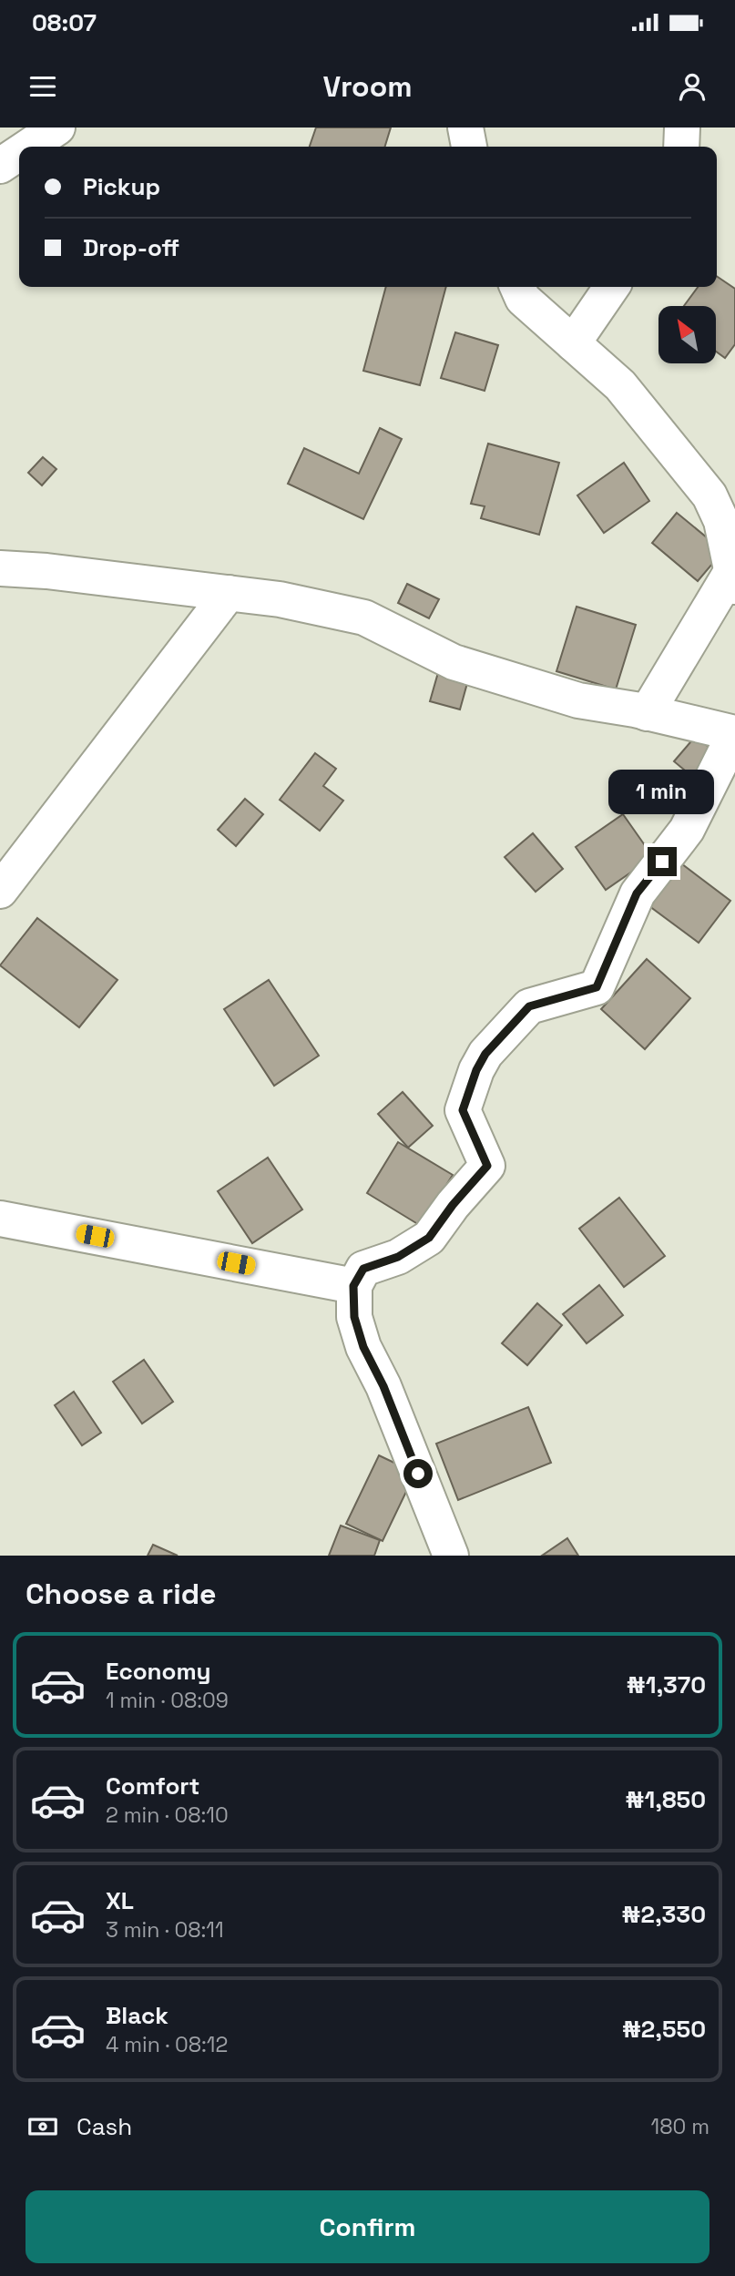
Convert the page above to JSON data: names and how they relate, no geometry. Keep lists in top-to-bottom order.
{
  "north": "top left",
  "page": {
    "status": "08:07",
    "header": "Vroom",
    "banner": ["Pickup", "Drop-off"],
    "bubble": "1 min",
    "heading": "Choose a ride",
    "list": [
      {
        "name": "Economy",
        "note": "1 min · 08:09",
        "value": "₦1,370"
      },
      {
        "name": "Comfort",
        "note": "2 min · 08:10",
        "value": "₦1,850"
      },
      {
        "name": "XL",
        "note": "3 min · 08:11",
        "value": "₦2,330"
      },
      {
        "name": "Black",
        "note": "4 min · 08:12",
        "value": "₦2,550"
      }
    ],
    "pay": ["Cash", "180 m"],
    "buttons": "Confirm"
  }
}
